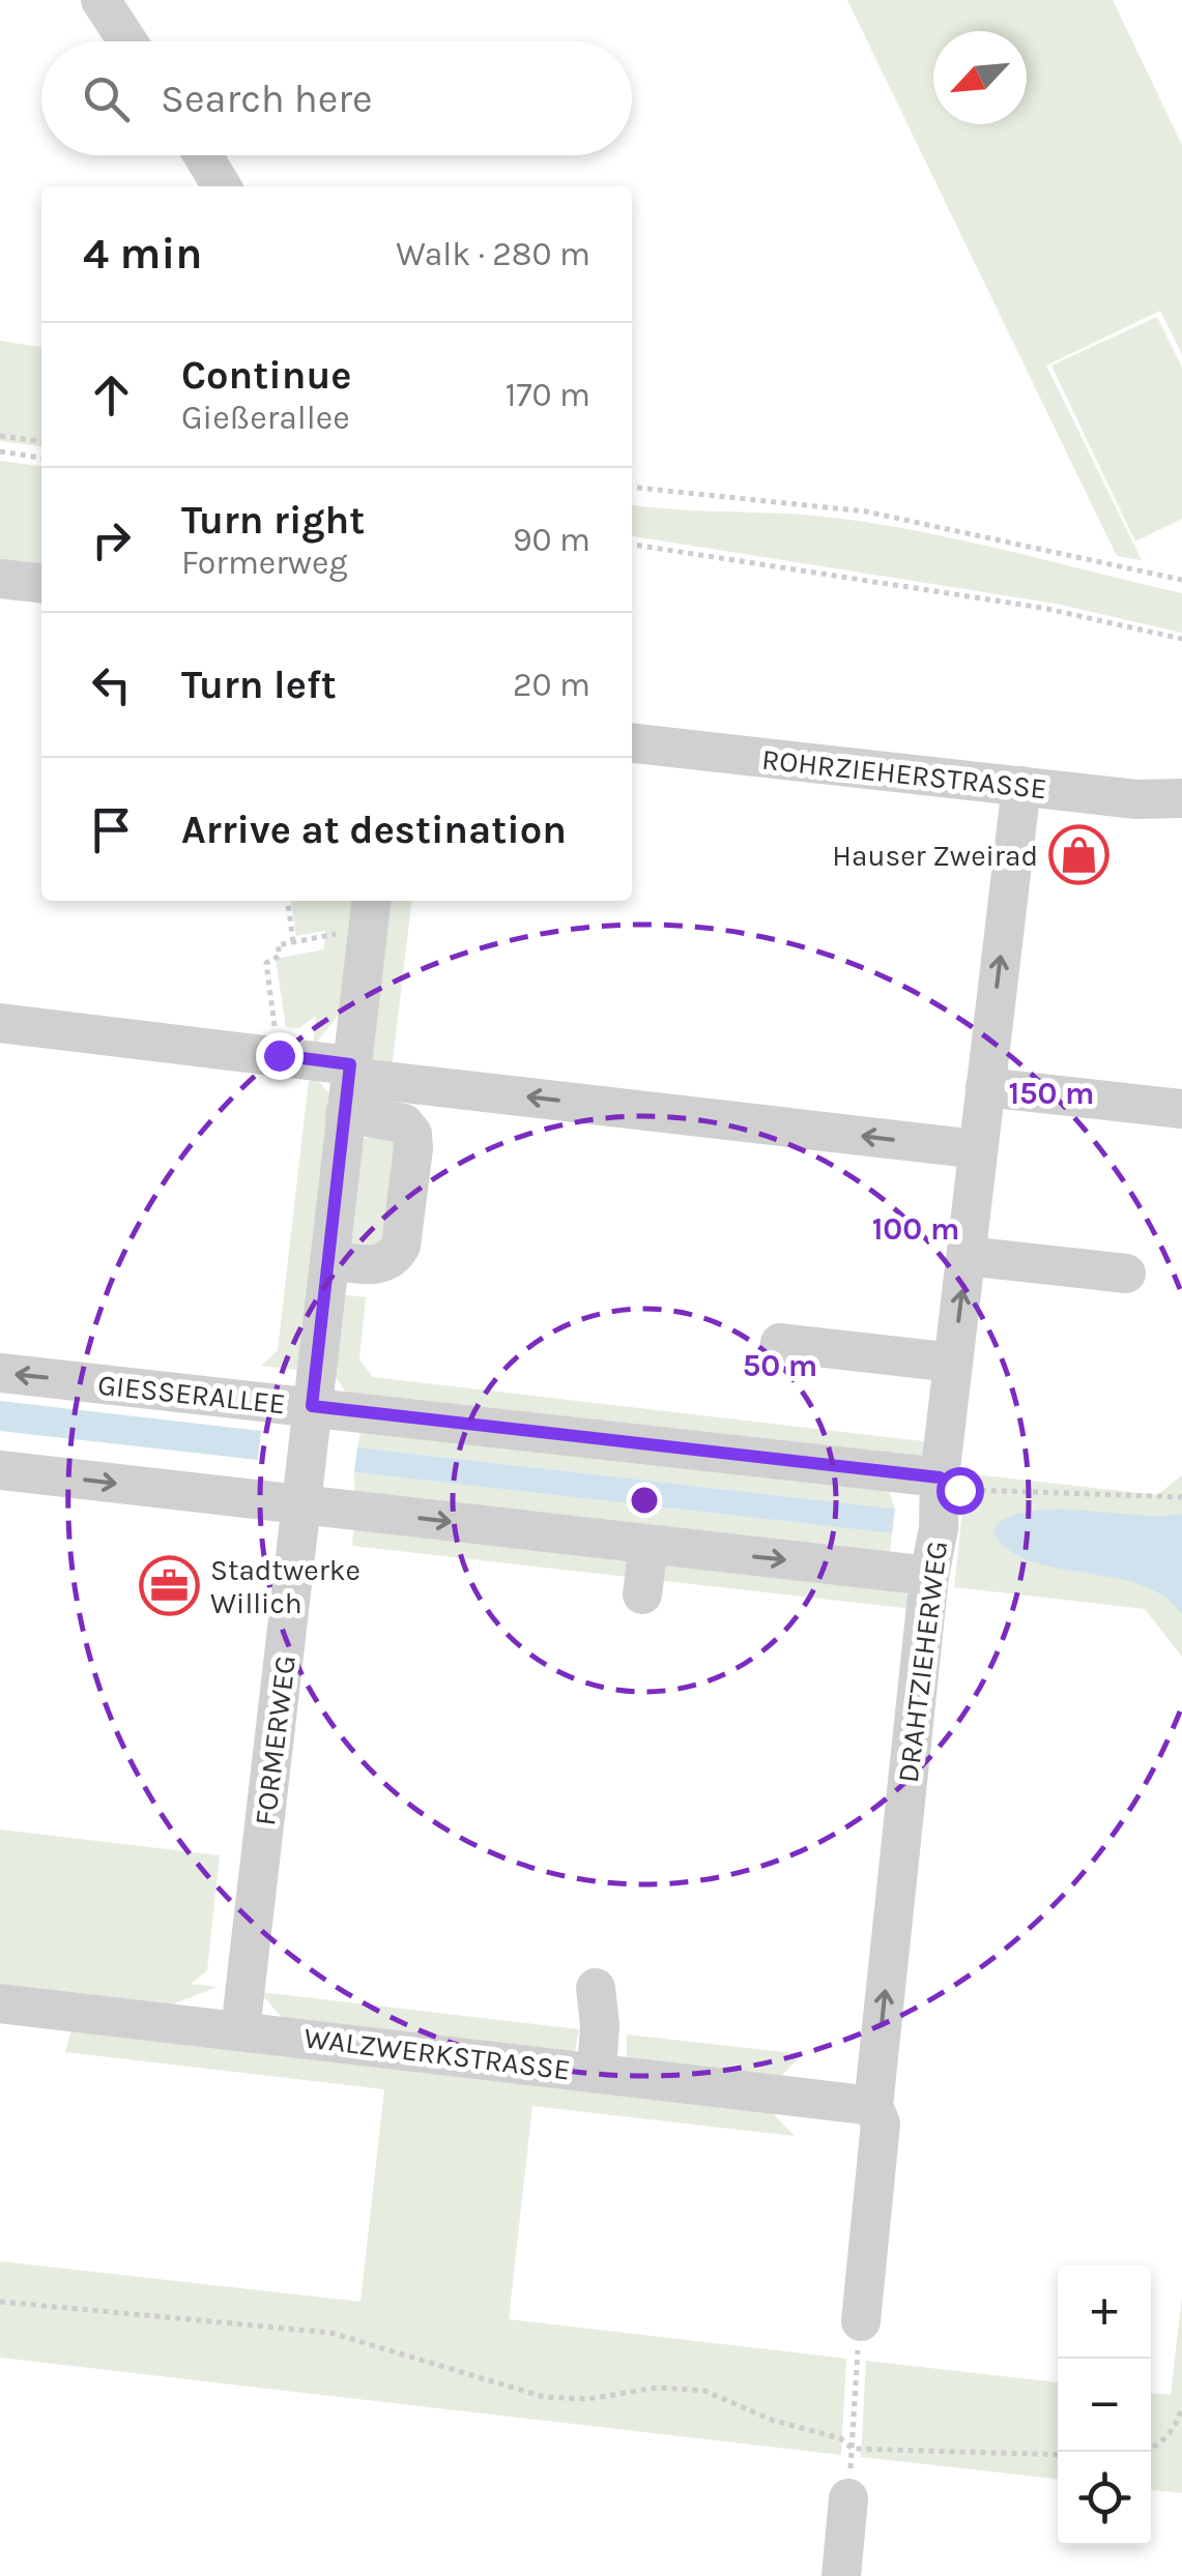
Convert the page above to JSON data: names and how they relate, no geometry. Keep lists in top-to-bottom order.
{
  "streets": {
    "street": [
      "ROHRZIEHERSTRASSE",
      "GIESSERALLEE",
      "DRAHTZIEHERWEG",
      "FORMERWEG",
      "WALZWERKSTRASSE"
    ]
  },
  "crossings": [
    ["ROHRZIEHERSTRASSE", "DRAHTZIEHERWEG"],
    ["GIESSERALLEE", "DRAHTZIEHERWEG"],
    ["GIESSERALLEE", "FORMERWEG"],
    ["DRAHTZIEHERWEG", "WALZWERKSTRASSE"],
    ["FORMERWEG", "WALZWERKSTRASSE"]
  ],
  "one_way": ["DRAHTZIEHERWEG"],
  "places": {
    "shop": ["Hauser Zweirad"],
    "office": ["Stadtwerke Willich"]
  },
  "north": "bottom left",
  "page": {
    "search": "Search here",
    "heading": ["4 min", "Walk · 280 m"],
    "list": [
      ["Continue", "Gießerallee", "170 m"],
      ["Turn right", "Formerweg", "90 m"],
      ["Turn left", "20 m"],
      "Arrive at destination"
    ],
    "map_buttons": ["+", "−"]
  },
  "rings": ["150 m", "100 m", "50 m"]
}
